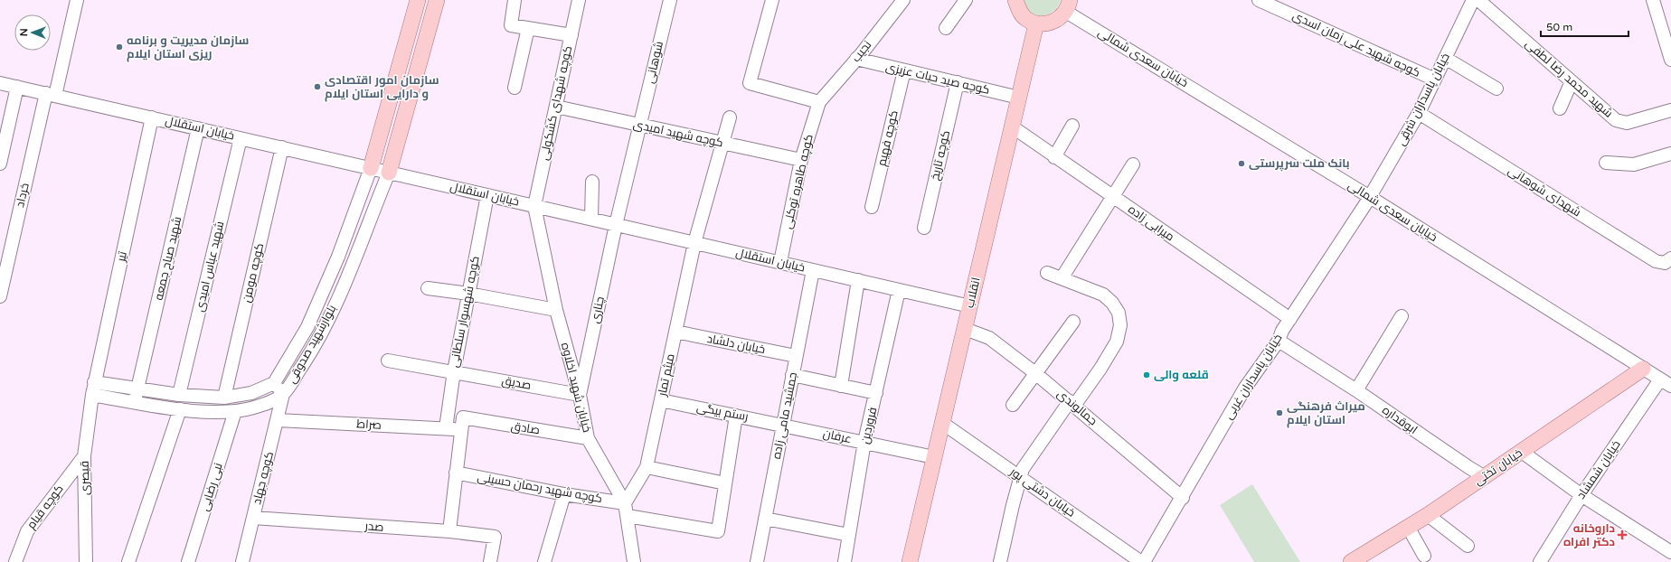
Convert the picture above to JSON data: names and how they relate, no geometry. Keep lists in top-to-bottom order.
{
  "streets": {
    "main road": ["انقلاب", "خیابان تختی"],
    "street": [
      "کوچه شهید علی زمان اسدی",
      "نجیب",
      "خیابان سعدی شمالی",
      "شوهانی",
      "کوچه صید حیات عزیزی",
      "شهید محمد رضا لطفی",
      "خیابان پاسداران شرقی",
      "کوچه شهدای کشکولی",
      "خیابان استقلال",
      "کوچه شهید امیدی",
      "کوچه فهیم",
      "کوچه تاریخ",
      "کوچه طاهره توکلی",
      "شهدای شوهانی",
      "خرداد",
      "میرابی زاده",
      "تیر",
      "شهید صباح جمعه",
      "شهید عباس امیدی",
      "کوچه مومن",
      "چناری",
      "کوچه شهسوار سلطانی",
      "بلوارشهید صدوقی",
      "خیابان دلشاد",
      "میثم تمار",
      "خیابان پاسداران غربی",
      "صدیق",
      "خیابان شهید اخلاوه",
      "جمالوندی",
      "رستم بیگی",
      "جمشید مامی زاده",
      "ابوقداره",
      "صراط",
      "فروردین",
      "صادق",
      "عرفان",
      "خیابان شمشاد",
      "قیصری",
      "کوچه جهاد",
      "نبی رضایی",
      "کوچه شهید رحمان حسینی",
      "خیابان دشتی پور",
      "کوچه قیام",
      "صدر"
    ]
  },
  "crossings": [
    ["کوچه شهید علی زمان اسدی", "خیابان پاسداران شرقی"],
    ["نجیب", "کوچه صید حیات عزیزی"],
    ["نجیب", "کوچه طاهره توکلی"],
    ["خیابان سعدی شمالی", "خیابان پاسداران شرقی"],
    ["خیابان سعدی شمالی", "خیابان پاسداران غربی"],
    ["خیابان سعدی شمالی", "خیابان تختی"],
    ["خیابان سعدی شمالی", "خیابان شمشاد"],
    ["شوهانی", "خیابان استقلال"],
    ["شوهانی", "کوچه شهید امیدی"],
    ["شوهانی", "چناری"],
    ["کوچه صید حیات عزیزی", "کوچه فهیم"],
    ["کوچه صید حیات عزیزی", "کوچه تاریخ"],
    ["کوچه صید حیات عزیزی", "انقلاب"],
    ["خیابان پاسداران شرقی", "شهدای شوهانی"],
    ["خیابان پاسداران شرقی", "خیابان پاسداران غربی"],
    ["کوچه شهدای کشکولی", "خیابان استقلال"],
    ["کوچه شهدای کشکولی", "کوچه شهید امیدی"],
    ["کوچه شهدای کشکولی", "خیابان شهید اخلاوه"],
    ["خیابان استقلال", "کوچه طاهره توکلی"],
    ["خیابان استقلال", "خرداد"],
    ["خیابان استقلال", "تیر"],
    ["خیابان استقلال", "شهید صباح جمعه"],
    ["خیابان استقلال", "شهید عباس امیدی"],
    ["خیابان استقلال", "کوچه مومن"],
    ["خیابان استقلال", "انقلاب"],
    ["خیابان استقلال", "چناری"],
    ["خیابان استقلال", "کوچه شهسوار سلطانی"],
    ["خیابان استقلال", "بلوارشهید صدوقی"],
    ["خیابان استقلال", "میثم تمار"],
    ["خیابان استقلال", "خیابان شهید اخلاوه"],
    ["خیابان استقلال", "جمشید مامی زاده"],
    ["خیابان استقلال", "فروردین"],
    ["کوچه شهید امیدی", "کوچه طاهره توکلی"],
    ["کوچه شهید امیدی", "میثم تمار"],
    ["میرابی زاده", "انقلاب"],
    ["میرابی زاده", "خیابان پاسداران غربی"],
    ["تیر", "بلوارشهید صدوقی"],
    ["تیر", "قیصری"],
    ["شهید صباح جمعه", "بلوارشهید صدوقی"],
    ["شهید عباس امیدی", "بلوارشهید صدوقی"],
    ["کوچه مومن", "بلوارشهید صدوقی"],
    ["انقلاب", "جمالوندی"],
    ["انقلاب", "عرفان"],
    ["انقلاب", "خیابان دشتی پور"],
    ["چناری", "صدیق"],
    ["چناری", "خیابان شهید اخلاوه"],
    ["کوچه شهسوار سلطانی", "صدیق"],
    ["کوچه شهسوار سلطانی", "صراط"],
    ["بلوارشهید صدوقی", "قیصری"],
    ["بلوارشهید صدوقی", "کوچه جهاد"],
    ["بلوارشهید صدوقی", "نبی رضایی"],
    ["خیابان دلشاد", "میثم تمار"],
    ["خیابان دلشاد", "جمشید مامی زاده"],
    ["میثم تمار", "خیابان شهید اخلاوه"],
    ["میثم تمار", "رستم بیگی"],
    ["میثم تمار", "کوچه شهید رحمان حسینی"],
    ["خیابان پاسداران غربی", "جمالوندی"],
    ["خیابان پاسداران غربی", "ابوقداره"],
    ["خیابان پاسداران غربی", "خیابان دشتی پور"],
    ["صدیق", "خیابان شهید اخلاوه"],
    ["خیابان شهید اخلاوه", "صادق"],
    ["خیابان شهید اخلاوه", "کوچه شهید رحمان حسینی"],
    ["رستم بیگی", "جمشید مامی زاده"],
    ["رستم بیگی", "عرفان"],
    ["جمشید مامی زاده", "عرفان"],
    ["ابوقداره", "خیابان تختی"],
    ["صراط", "صادق"],
    ["صراط", "کوچه جهاد"],
    ["فروردین", "عرفان"],
    ["قیصری", "کوچه قیام"],
    ["کوچه جهاد", "صدر"]
  ],
  "places": {
    "other": [
      "سازمان مدیریت و برنامه ریزی استان ایلام",
      "سازمان امور اقتصادی و دارایی استان ایلام",
      "بانک ملت سرپرستی",
      "قلعه والی",
      "میراث فرهنگی استان ایلام"
    ],
    "health": ["داروخانه دکتر افراه"]
  },
  "scale_bar": "50 m",
  "north": "left"
}
